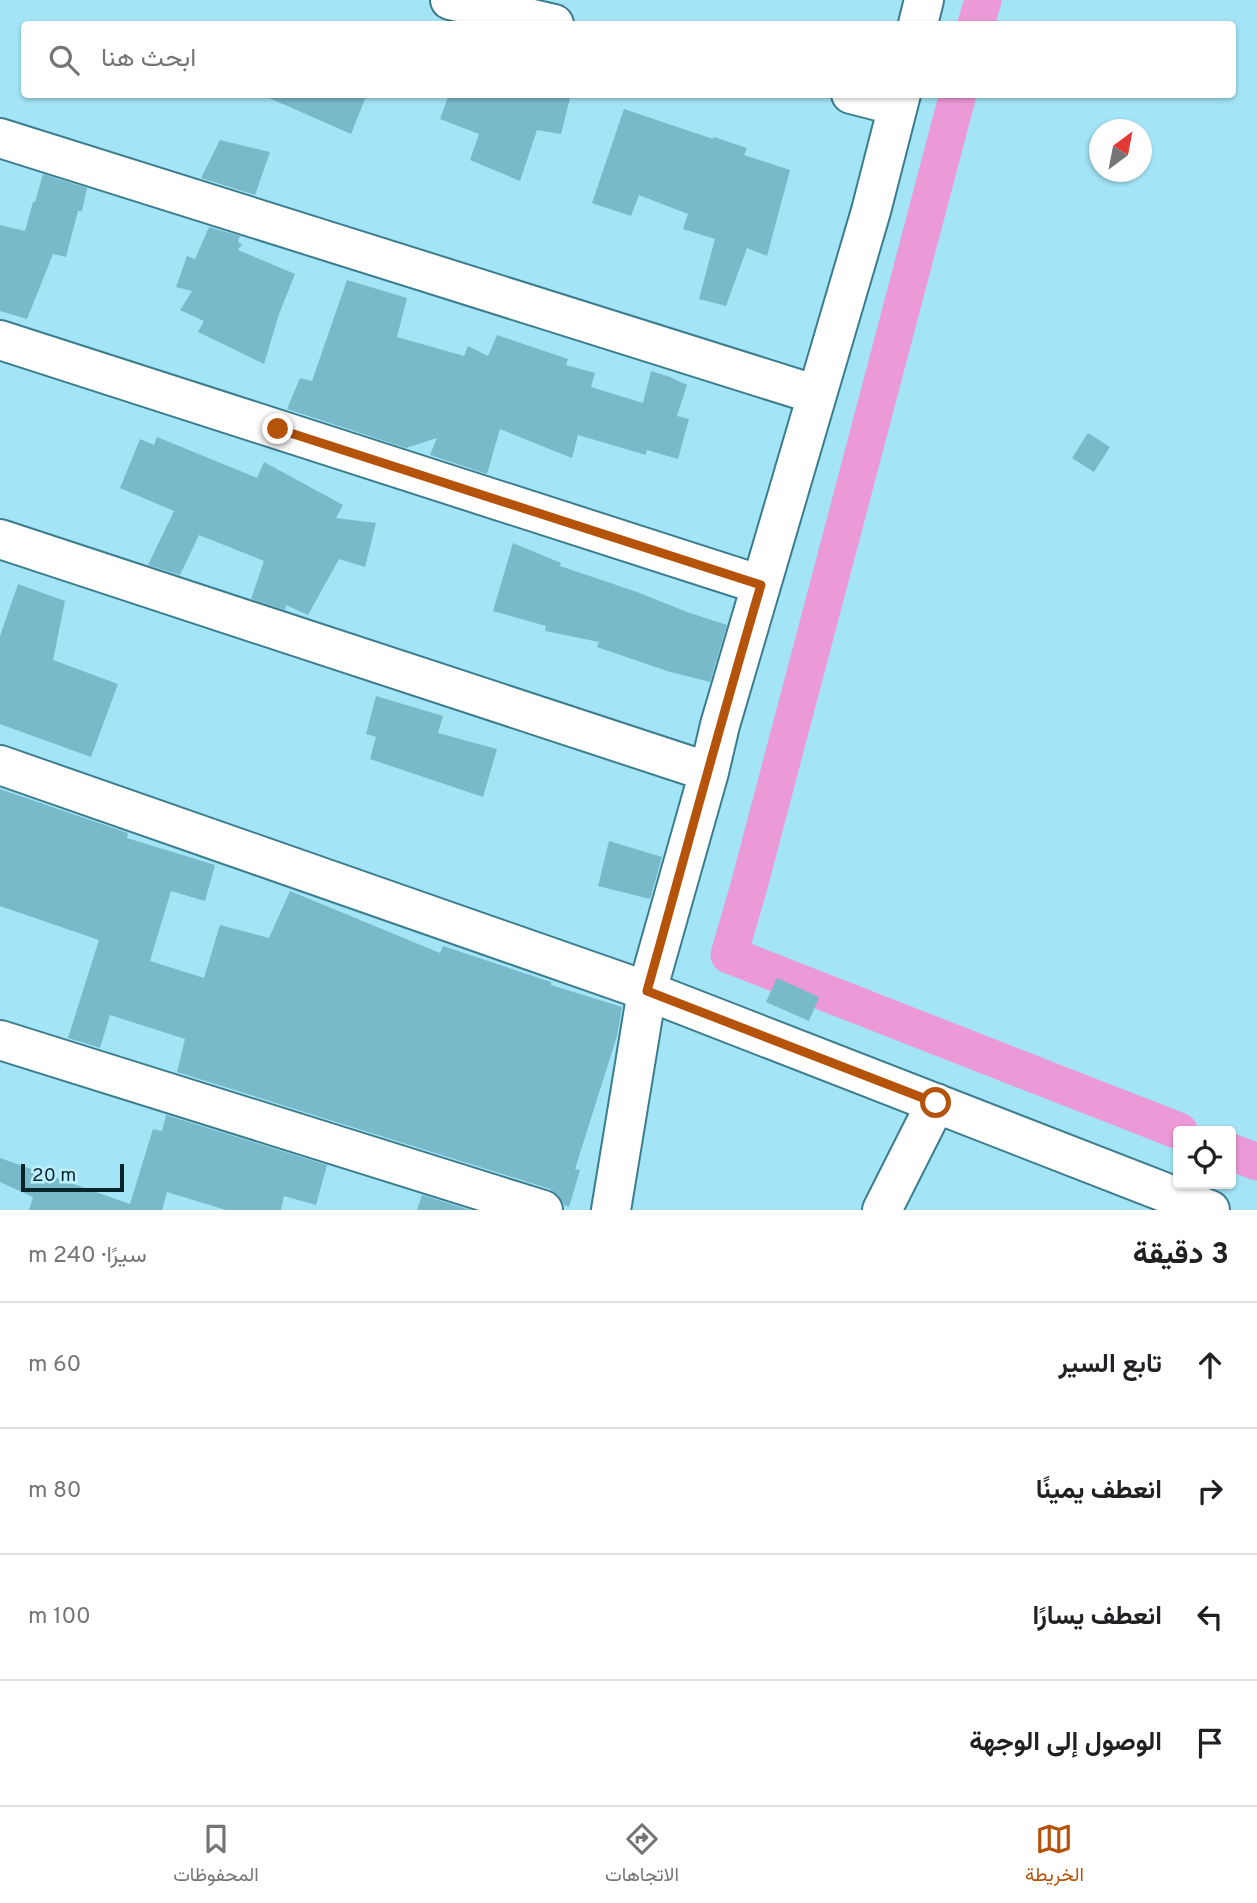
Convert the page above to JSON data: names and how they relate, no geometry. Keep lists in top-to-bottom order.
{
  "scale_bar": "20 m",
  "north": "top right",
  "page": {
    "search": "ابحث هنا",
    "scale": "20 m",
    "heading": ["3 دقيقة", "سيرًا · 240 m"],
    "list": [
      ["تابع السير", "60 m"],
      ["انعطف يمينًا", "80 m"],
      ["انعطف يسارًا", "100 m"],
      "الوصول إلى الوجهة"
    ],
    "nav": ["الخريطة", "الاتجاهات", "المحفوظات"]
  }
}
